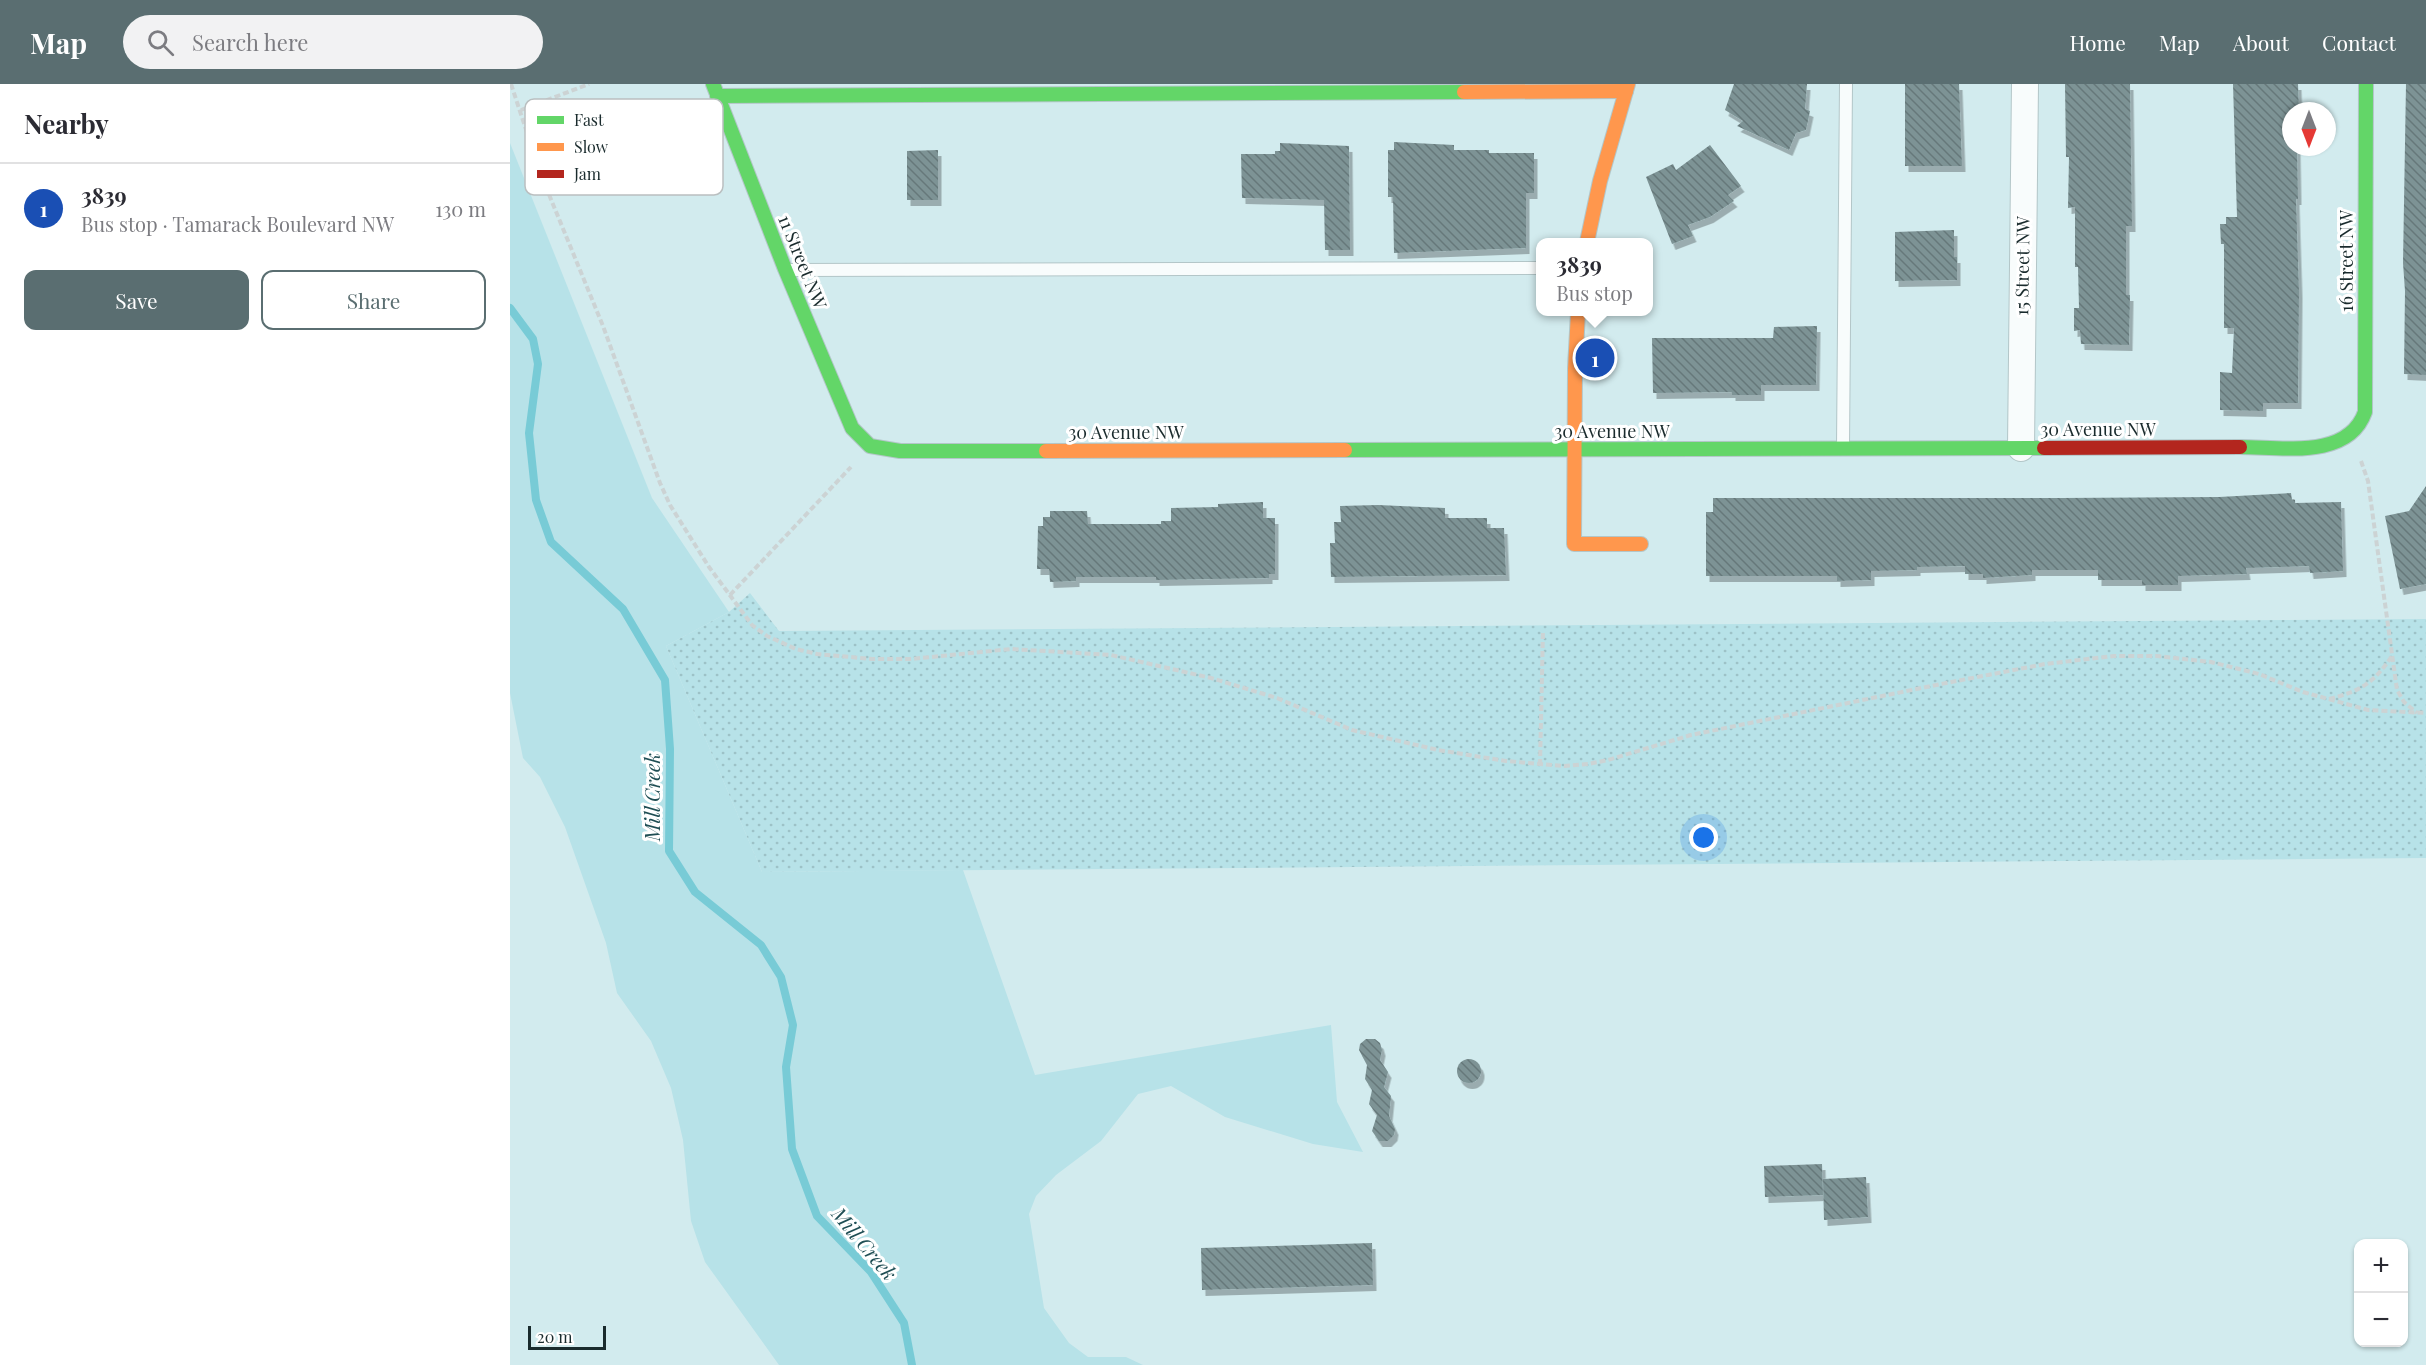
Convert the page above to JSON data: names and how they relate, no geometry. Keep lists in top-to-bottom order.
{
  "streets": {
    "street": [
      "16 Street NW",
      "11 Street NW",
      "15 Street NW",
      "30 Avenue NW"
    ]
  },
  "crossings": [
    ["16 Street NW", "30 Avenue NW"],
    ["11 Street NW", "30 Avenue NW"],
    ["15 Street NW", "30 Avenue NW"]
  ],
  "water": ["Mill Creek"],
  "legend": ["Fast", "Slow", "Jam"],
  "scale_bar": "20 m",
  "north": "bottom",
  "page": {
    "header": "Map",
    "search": "Search here",
    "nav": [
      "Home",
      "Map",
      "About",
      "Contact"
    ],
    "heading": "Nearby",
    "list": [
      {
        "mark": "1",
        "name": "3839",
        "note": "Bus stop · Tamarack Boulevard NW",
        "value": "130 m"
      }
    ],
    "popup": ["3839", "Bus stop"],
    "buttons": ["Save", "Share"],
    "pins": "1",
    "map_buttons": ["+", "−"],
    "scale": "20 m"
  }
}
